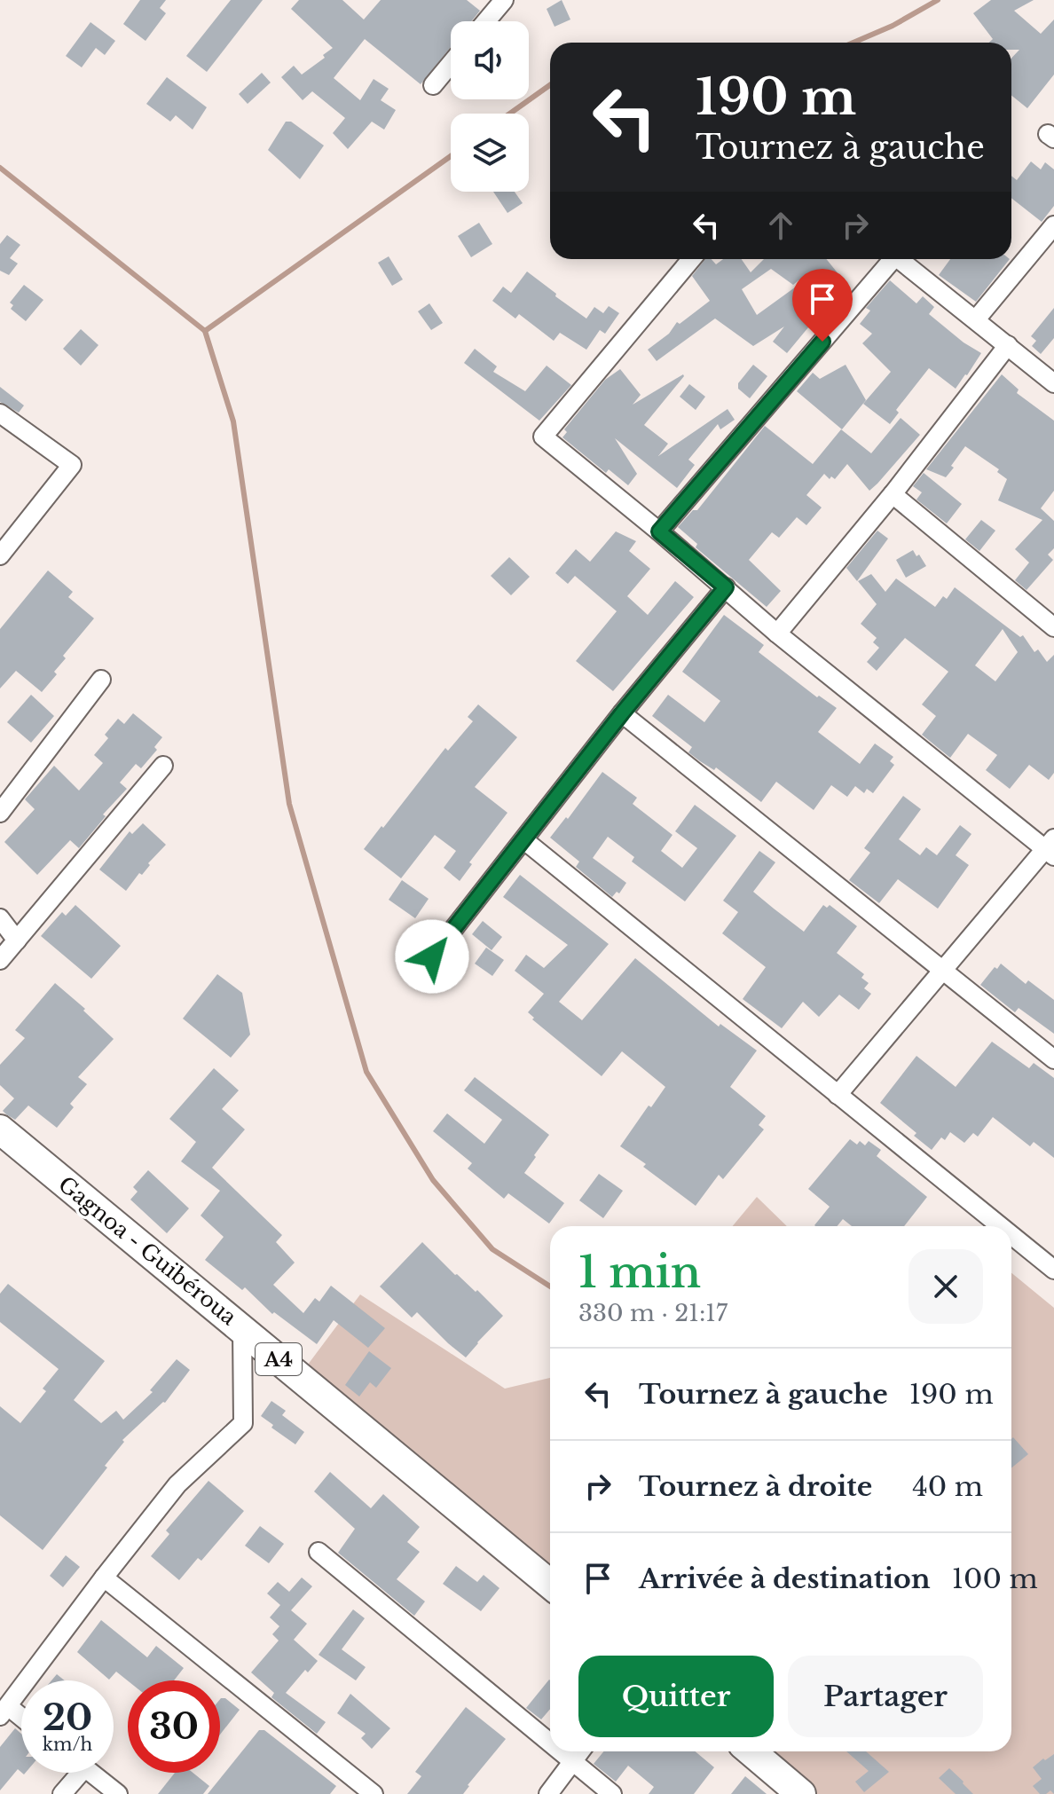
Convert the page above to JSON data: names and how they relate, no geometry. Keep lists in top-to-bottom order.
{
  "streets": {
    "main road": ["Gagnoa - Guibéroua", "A4"]
  },
  "page": {
    "turn": ["190 m", "Tournez à gauche"],
    "heading": ["1 min", "330 m · 21:17"],
    "list": [
      {
        "name": "Tournez à gauche",
        "value": "190 m"
      },
      {
        "name": "Tournez à droite",
        "value": "40 m"
      },
      {
        "name": "Arrivée à destination",
        "value": "100 m"
      }
    ],
    "buttons": ["Quitter", "Partager"],
    "speed": "20 km/h",
    "limit": "30"
  }
}
